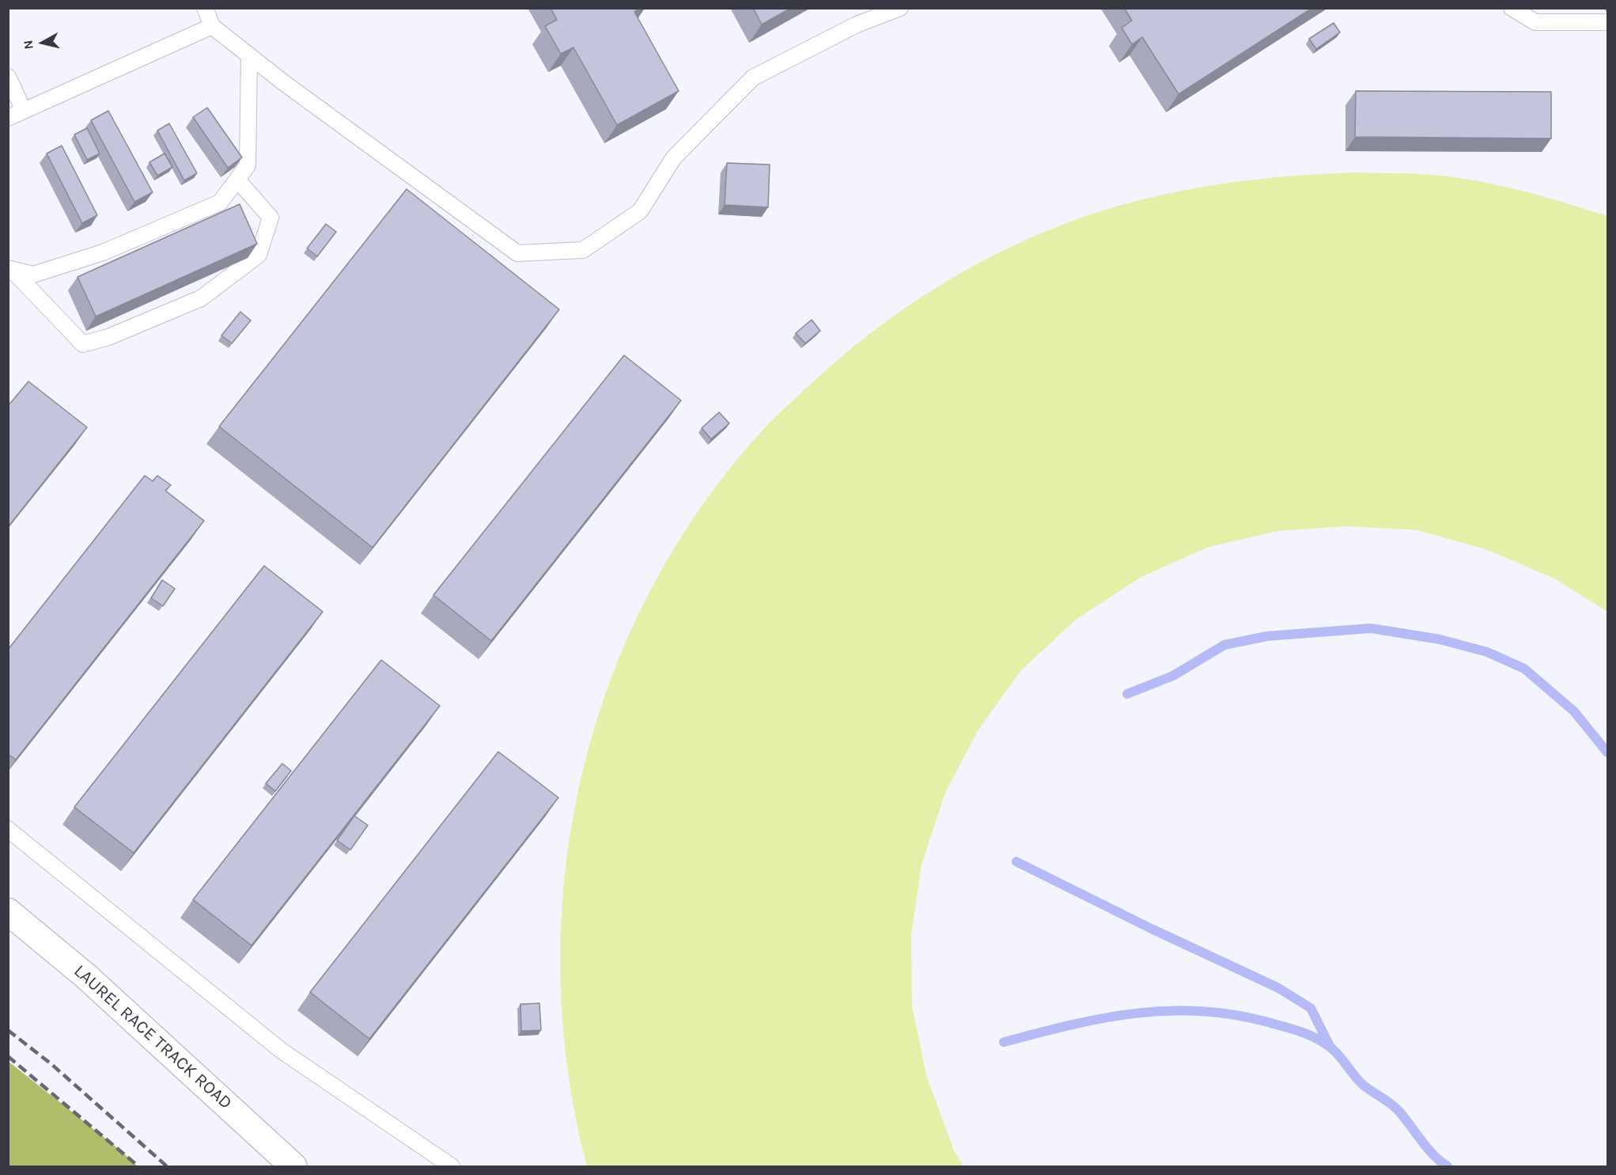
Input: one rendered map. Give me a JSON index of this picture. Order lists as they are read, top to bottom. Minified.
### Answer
{"streets":{"street":["LAUREL RACE TRACK ROAD"]},"north":"left"}
